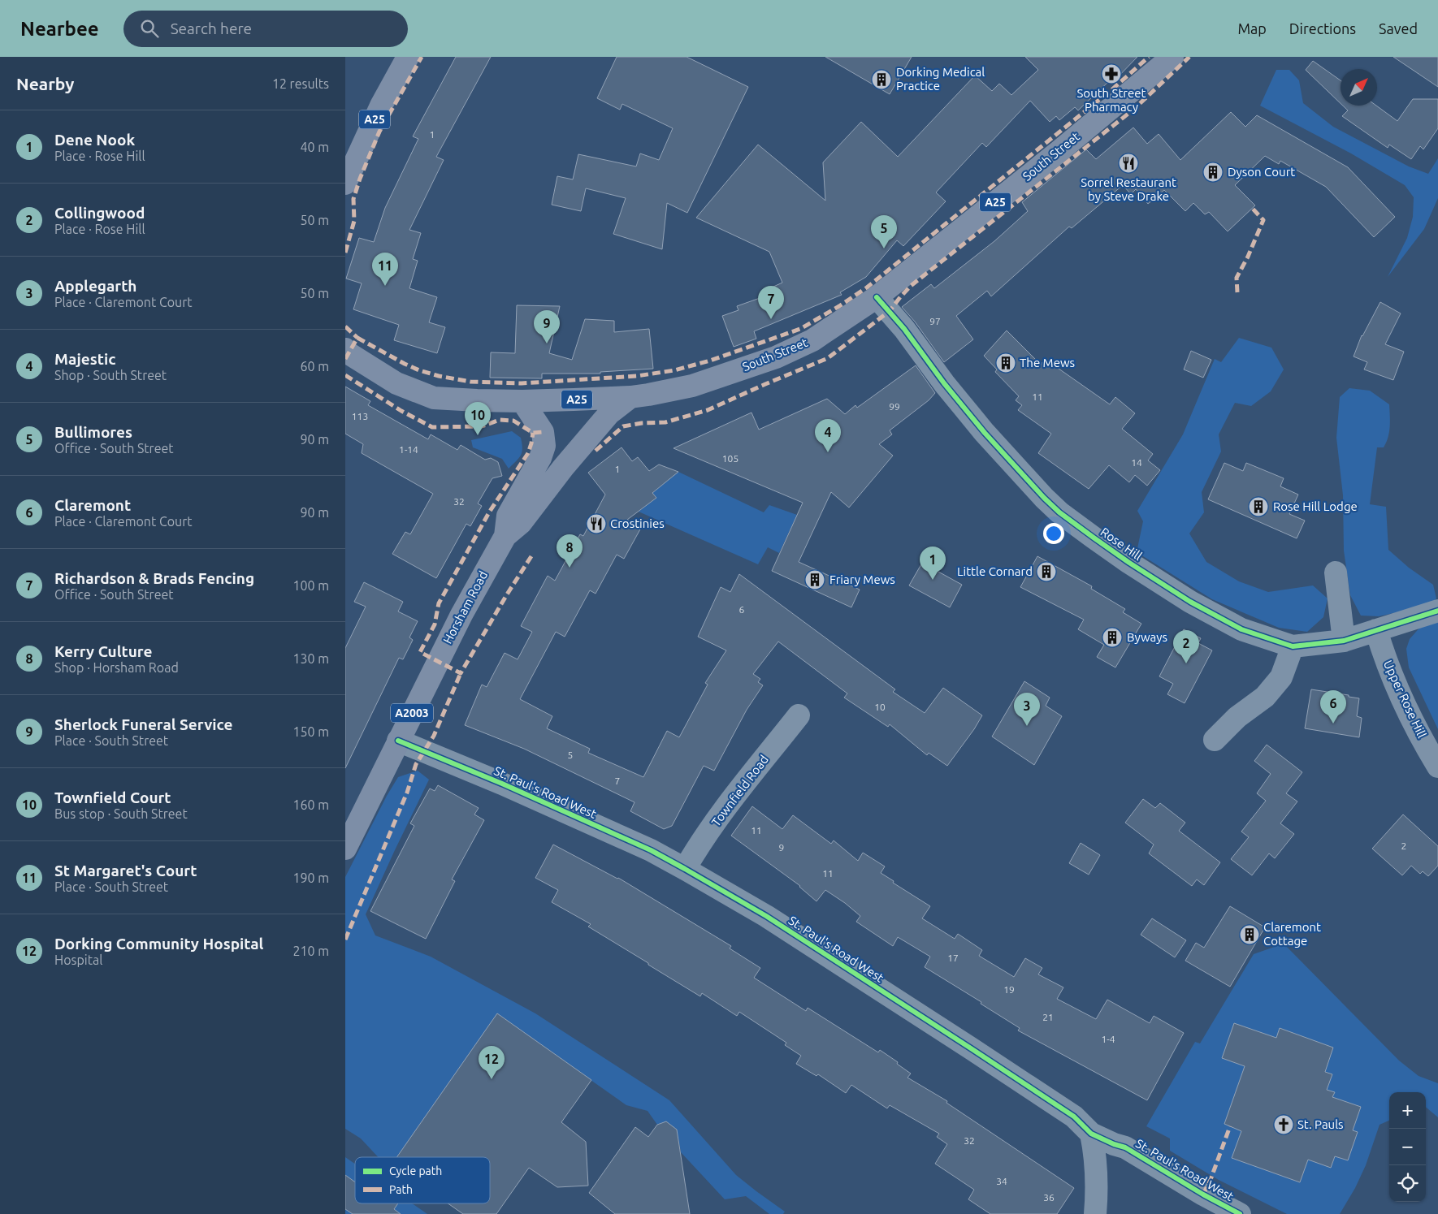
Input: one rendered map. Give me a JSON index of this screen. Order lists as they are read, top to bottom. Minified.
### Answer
{"streets":{"main road":["A25","South Street","Horsham Road","A2003"],"street":["Rose Hill","Upper Rose Hill","Townfield Road","St. Paul's Road West"]},"crossings":[["South Street","Rose Hill"],["South Street","Horsham Road"],["South Street","A2003"],["Rose Hill","Upper Rose Hill"],["Horsham Road","A2003"],["Horsham Road","St. Paul's Road West"],["Townfield Road","St. Paul's Road West"]],"places":{"pharmacy":["South Street Pharmacy"],"building":["Dorking Medical Practice","Dyson Court","The Mews","Rose Hill Lodge","Little Cornard","Friary Mews","Byways","Claremont Cottage"],"restaurant":["Sorrel Restaurant by Steve Drake","Crostinies"],"church":["St. Pauls"]},"house_numbers":["1","97","11","99","113","1-14","105","14","1","32","6","10","5","7","11","2","9","11","17","19","21","1-4","32","34","36"],"legend":["Cycle path","Path"],"north":"top right","page":{"header":"Nearbee","search":"Search here","nav":["Map","Directions","Saved"],"heading":["Nearby","12 results"],"list":[{"mark":"1","name":"Dene Nook","note":"Place · Rose Hill","value":"40 m"},{"mark":"2","name":"Collingwood","note":"Place · Rose Hill","value":"50 m"},{"mark":"3","name":"Applegarth","note":"Place · Claremont Court","value":"50 m"},{"mark":"4","name":"Majestic","note":"Shop · South Street","value":"60 m"},{"mark":"5","name":"Bullimores","note":"Office · South Street","value":"90 m"},{"mark":"6","name":"Claremont","note":"Place · Claremont Court","value":"90 m"},{"mark":"7","name":"Richardson & Brads Fencing","note":"Office · South Street","value":"100 m"},{"mark":"8","name":"Kerry Culture","note":"Shop · Horsham Road","value":"130 m"},{"mark":"9","name":"Sherlock Funeral Service","note":"Place · South Street","value":"150 m"},{"mark":"10","name":"Townfield Court","note":"Bus stop · South Street","value":"160 m"},{"mark":"11","name":"St Margaret's Court","note":"Place · South Street","value":"190 m"},{"mark":"12","name":"Dorking Community Hospital","note":"Hospital","value":"210 m"}],"pins":["5","11","7","9","10","4","8","1","2","6","3","12"],"map_buttons":["+","−"]}}
